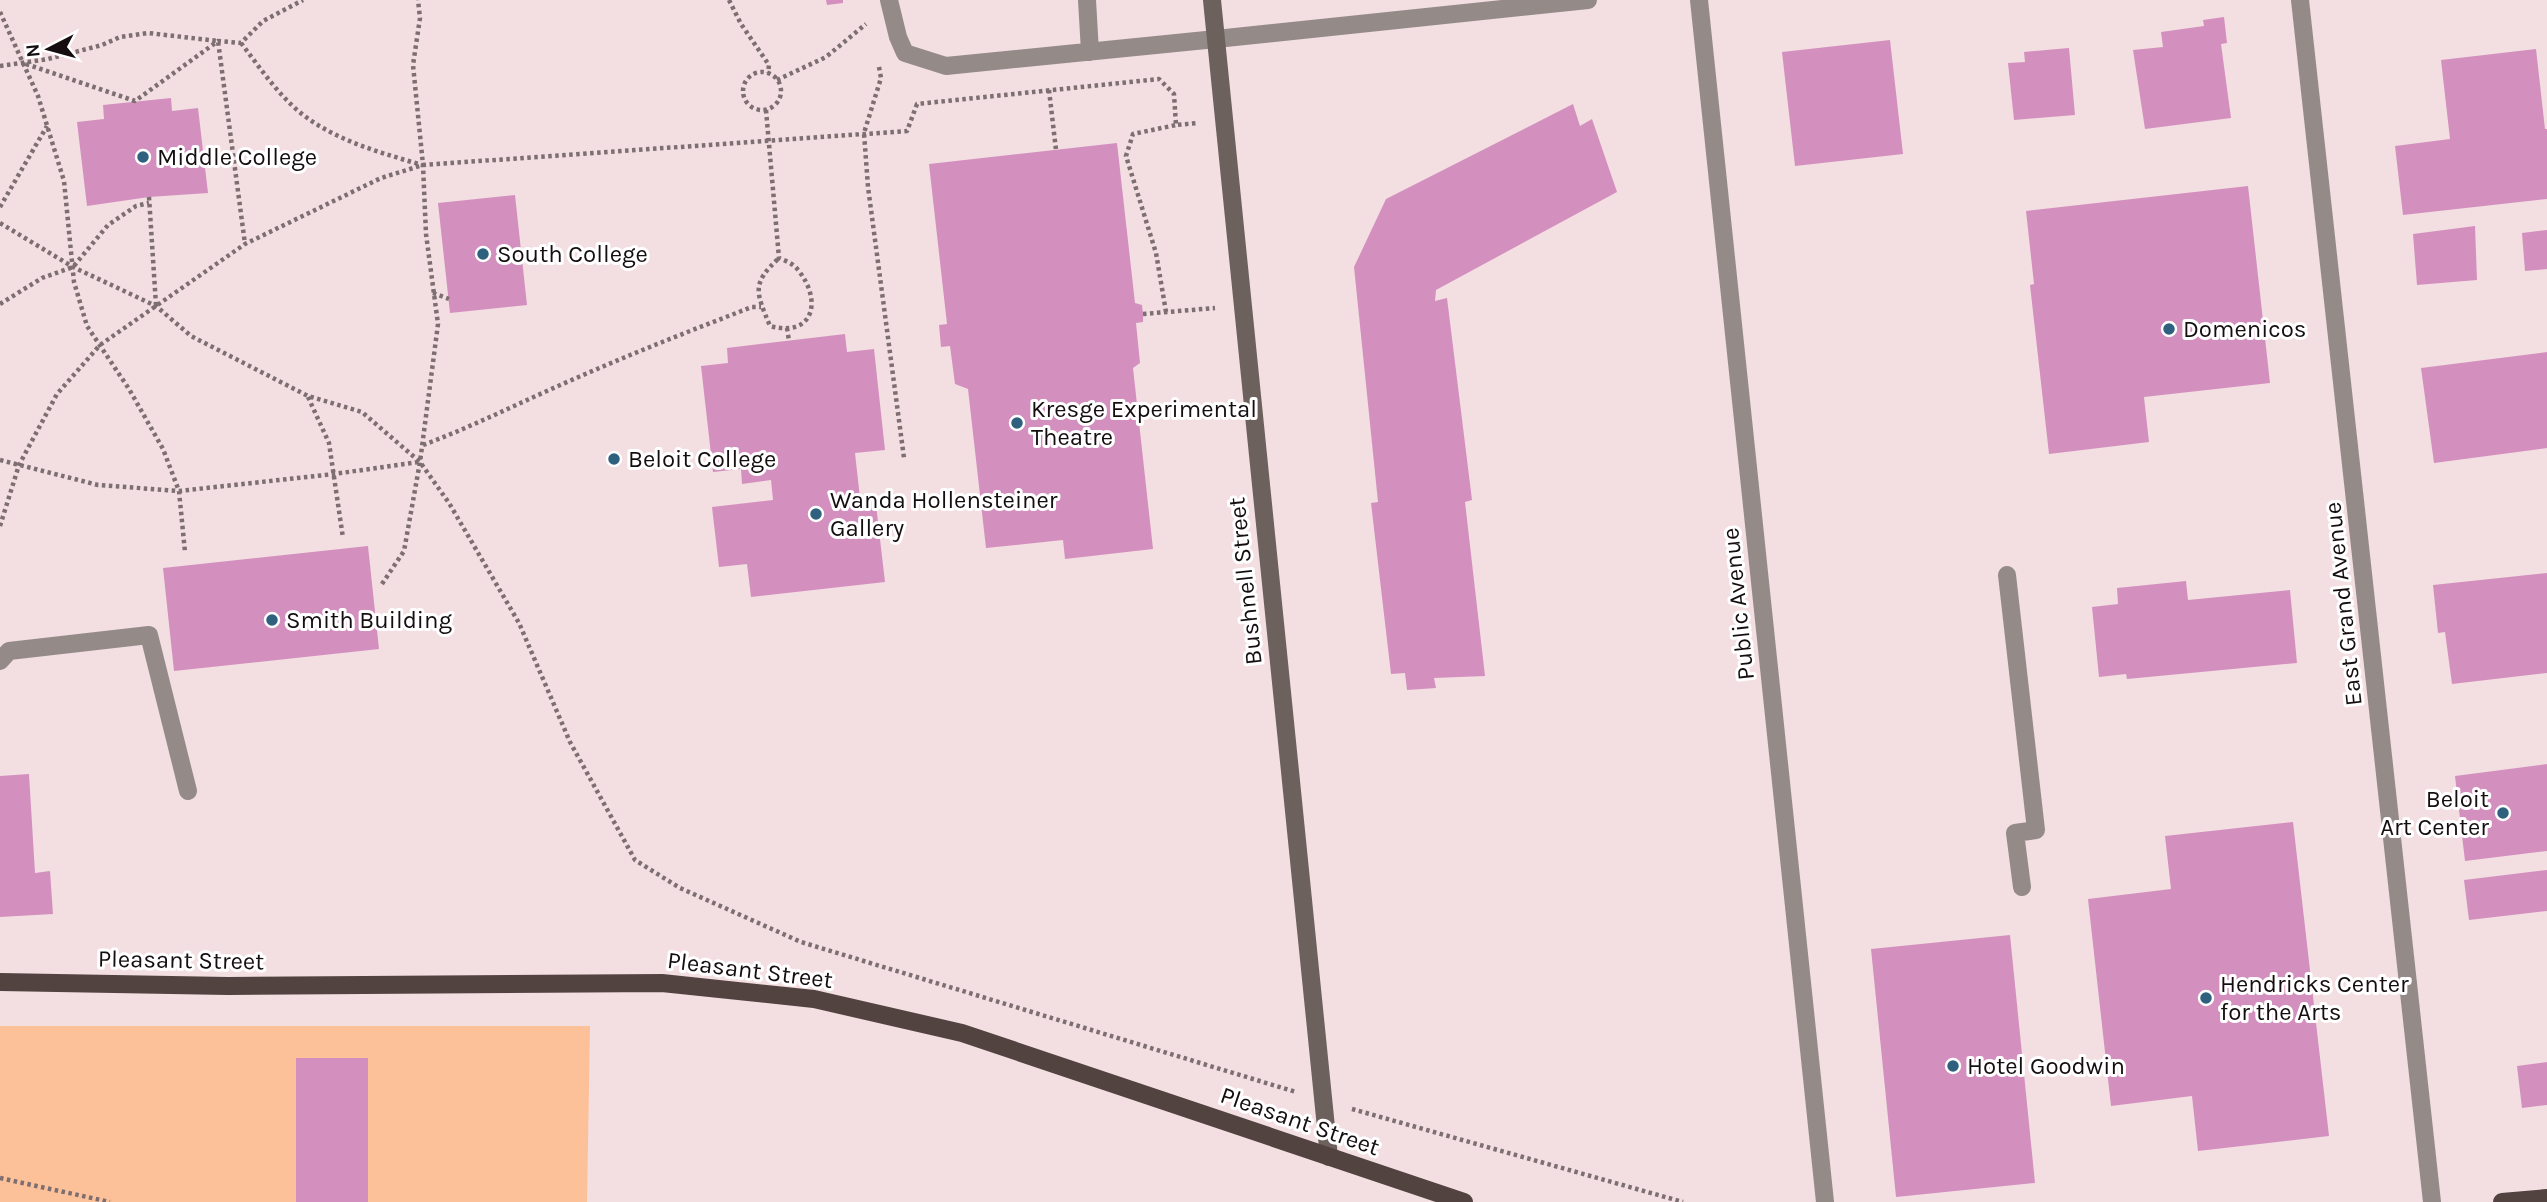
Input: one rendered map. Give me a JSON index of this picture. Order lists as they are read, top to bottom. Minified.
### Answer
{"streets":{"main road":["Pleasant Street"],"street":["Bushnell Street","Public Avenue","East Grand Avenue"]},"crossings":[["Bushnell Street","Pleasant Street"]],"places":["Middle College","South College","Domenicos","Kresge Experimental Theatre","Beloit College","Wanda Hollensteiner Gallery","Smith Building","Beloit Art Center","Hendricks Center for the Arts","Hotel Goodwin"],"north":"left"}
